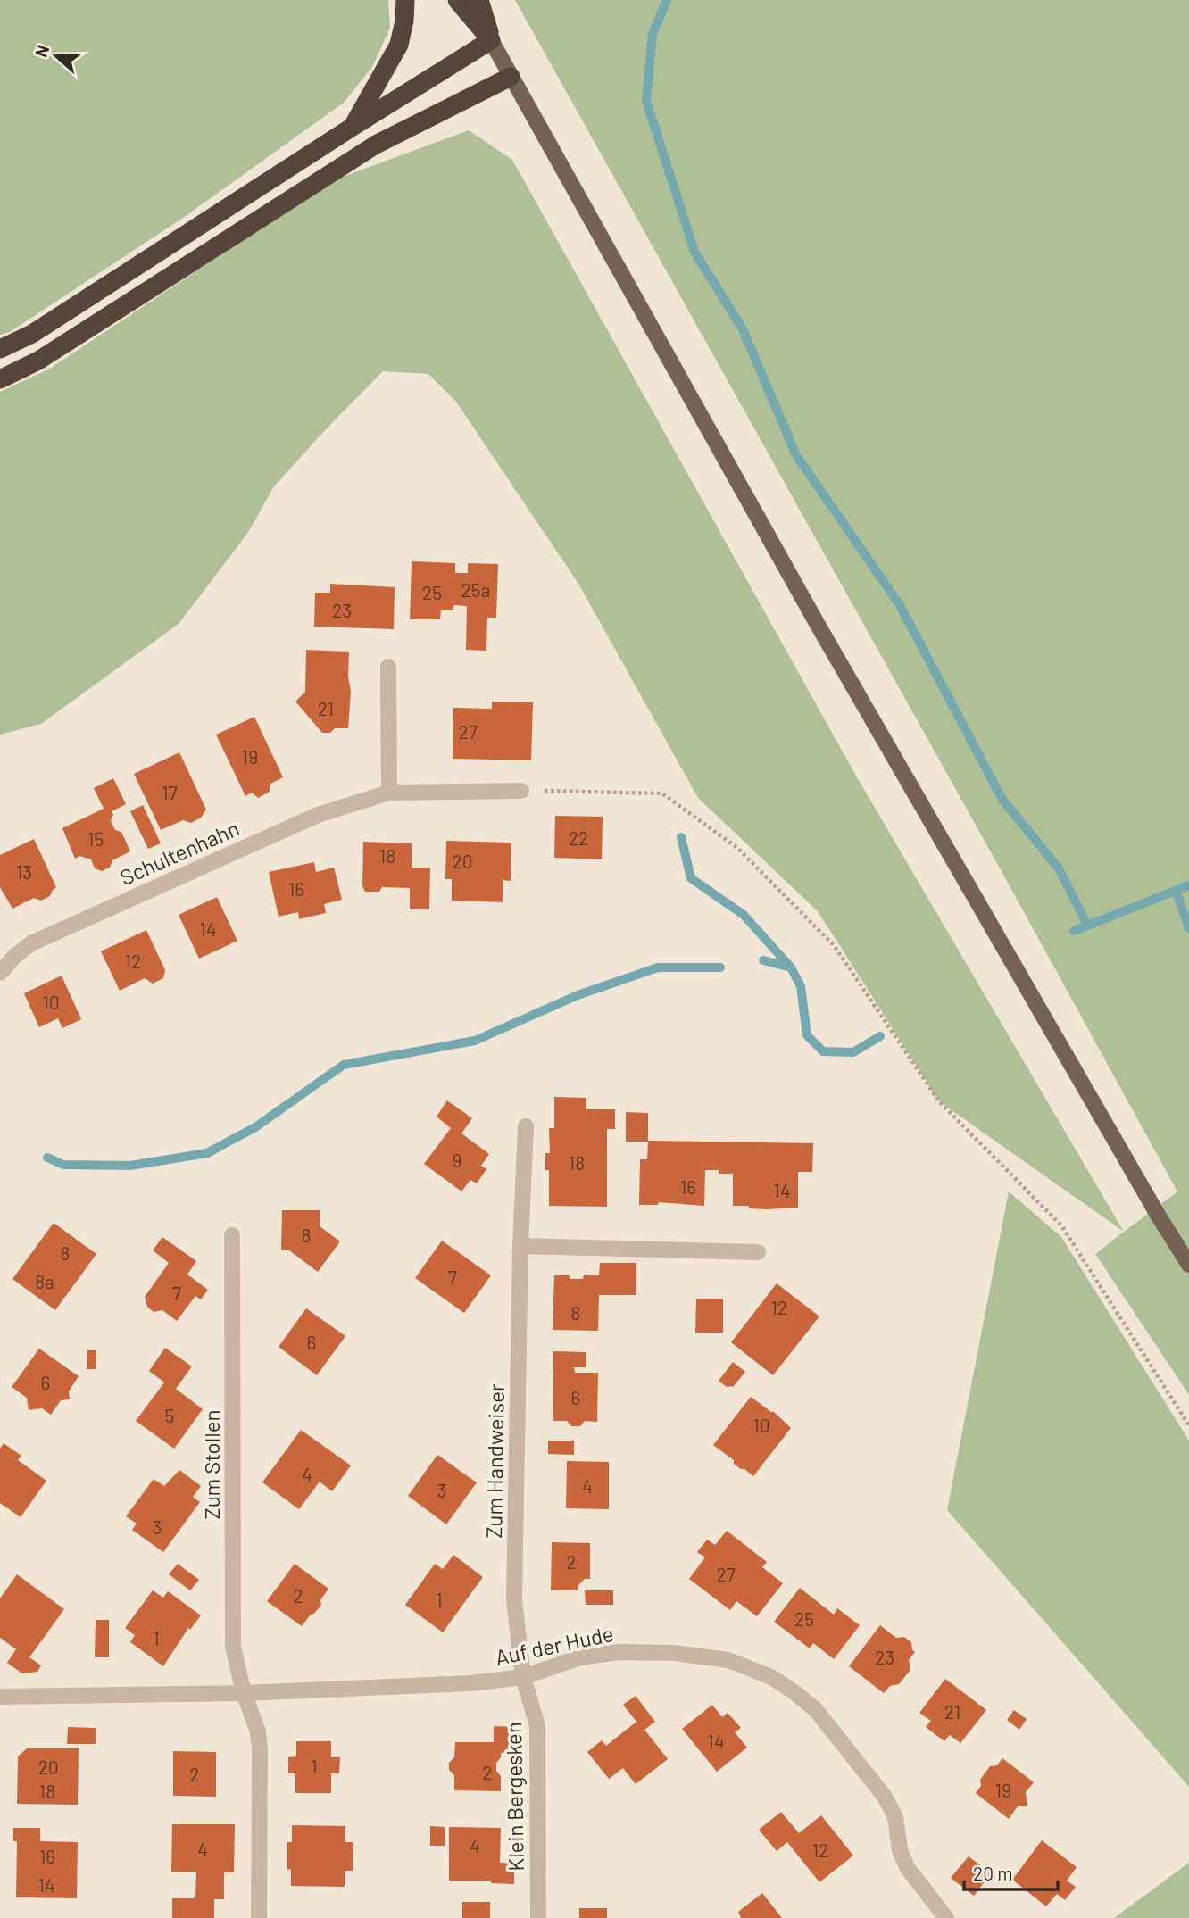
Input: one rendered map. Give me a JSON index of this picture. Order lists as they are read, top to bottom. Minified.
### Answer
{"streets":{"street":["Schultenhahn","Zum Handweiser","Zum Stollen","Auf der Hude","Klein Bergesken"]},"crossings":[["Zum Handweiser","Auf der Hude"],["Zum Handweiser","Klein Bergesken"],["Zum Stollen","Auf der Hude"],["Auf der Hude","Klein Bergesken"]],"house_numbers":["25a","25","23","21","27","19","17","22","15","18","20","13","16","14","12","10","9","18","16","14","8","8","7","8a","7","12","8","6","6","6","5","10","4","4","3","3","2","27","2","1","25","1","23","21","14","1","20","2","2","19","18","4","4","12","16","14"],"scale_bar":"20 m","north":"left"}
